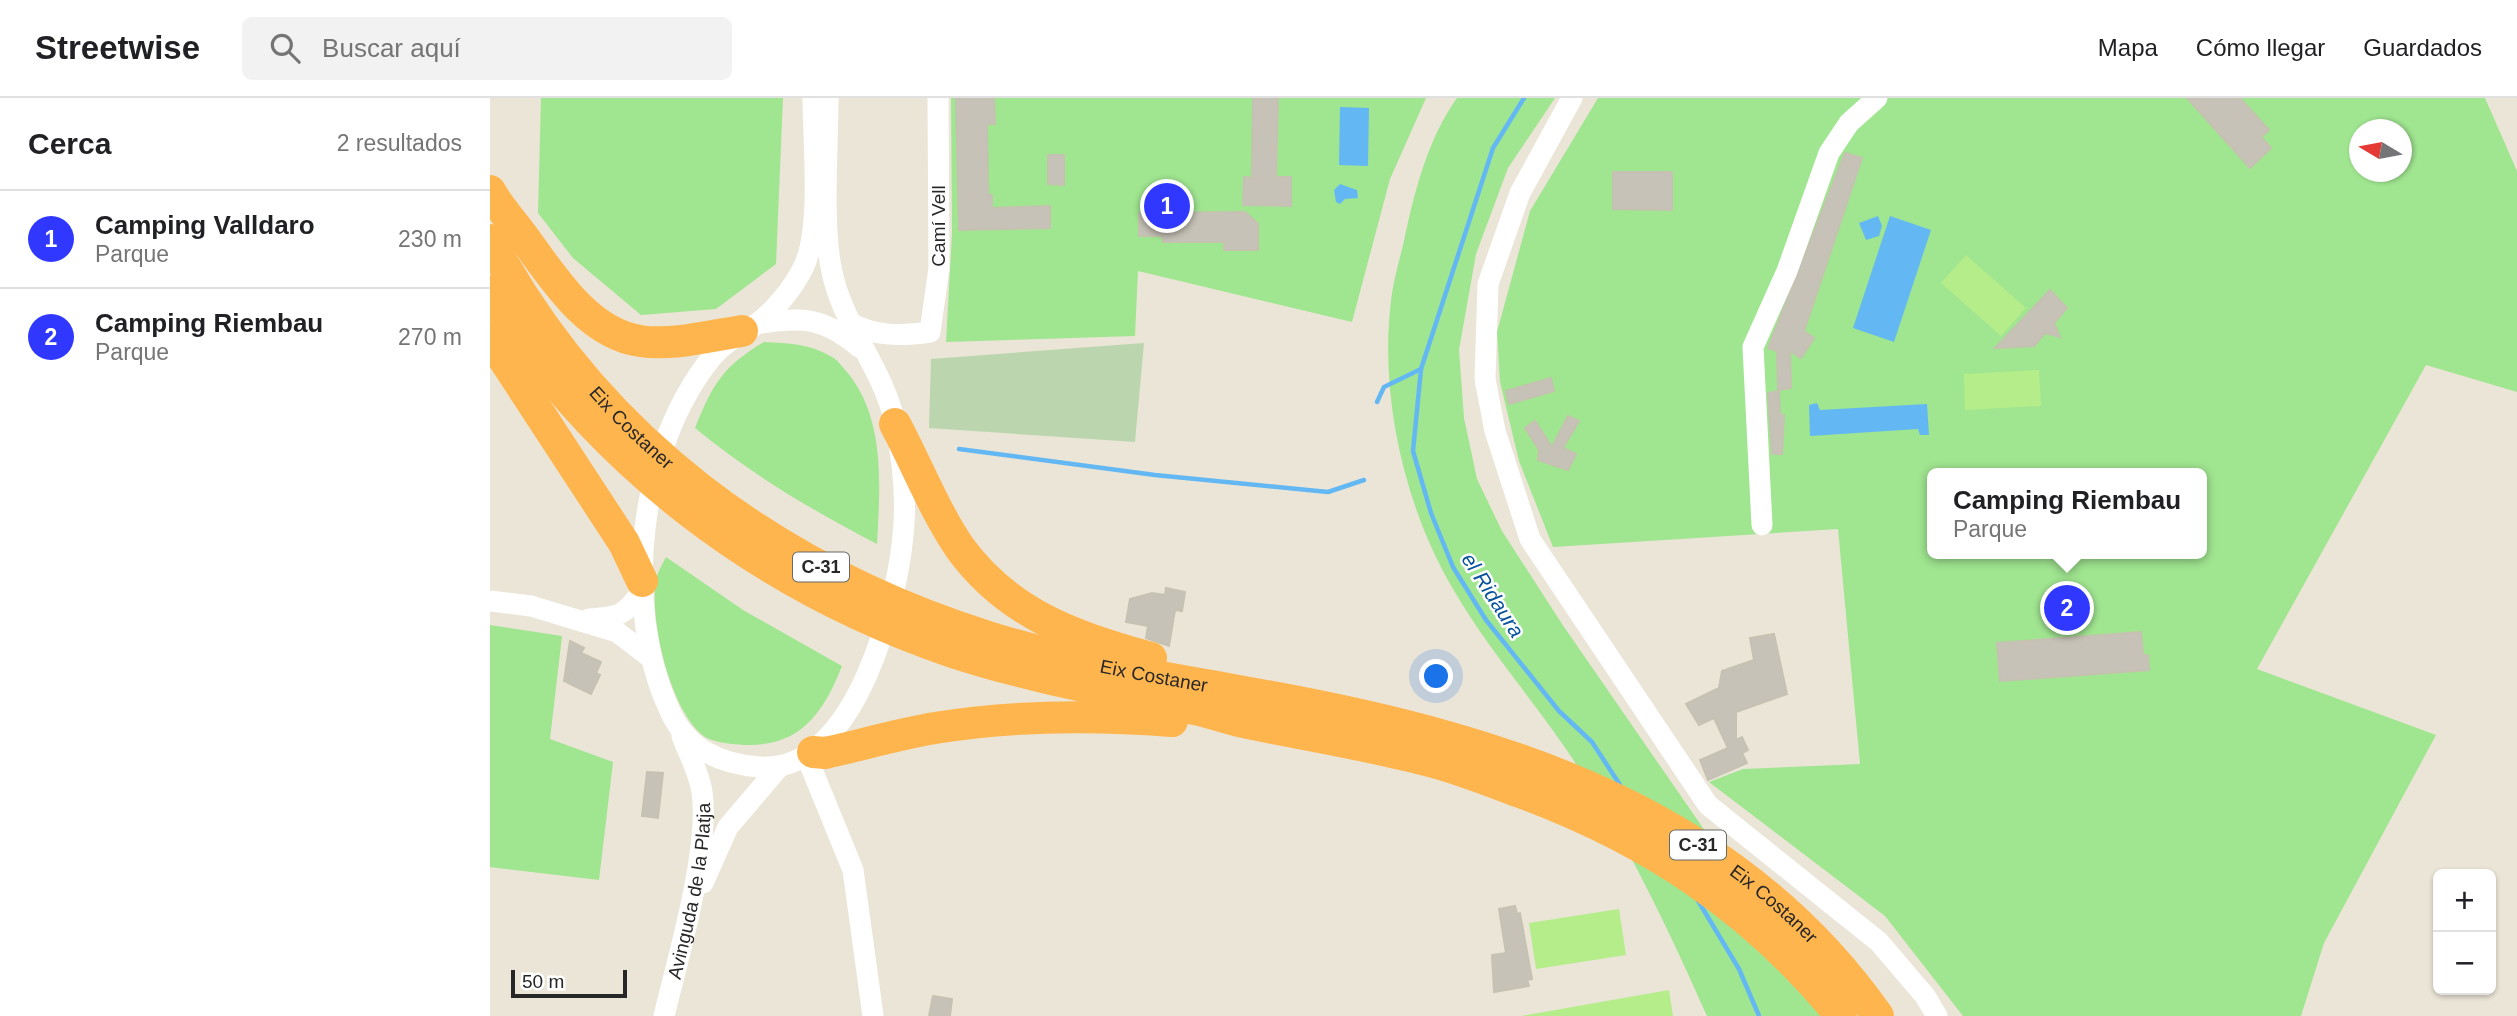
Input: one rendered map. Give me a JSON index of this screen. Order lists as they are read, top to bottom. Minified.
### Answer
{"streets":{"highway":["Eix Costaner","C-31"],"street":["Camí Vell","Avinguda de la Platja"]},"crossings":[["Eix Costaner","Avinguda de la Platja"]],"water":["el Ridaura"],"scale_bar":"50 m","north":"left","page":{"header":"Streetwise","search":"Buscar aquí","nav":["Mapa","Cómo llegar","Guardados"],"heading":["Cerca","2 resultados"],"pins":["1","2"],"list":[{"mark":"1","name":"Camping Valldaro","note":"Parque","value":"230 m"},{"mark":"2","name":"Camping Riembau","note":"Parque","value":"270 m"}],"popup":["Camping Riembau","Parque"],"map_buttons":["+","−"],"scale":"50 m"}}
